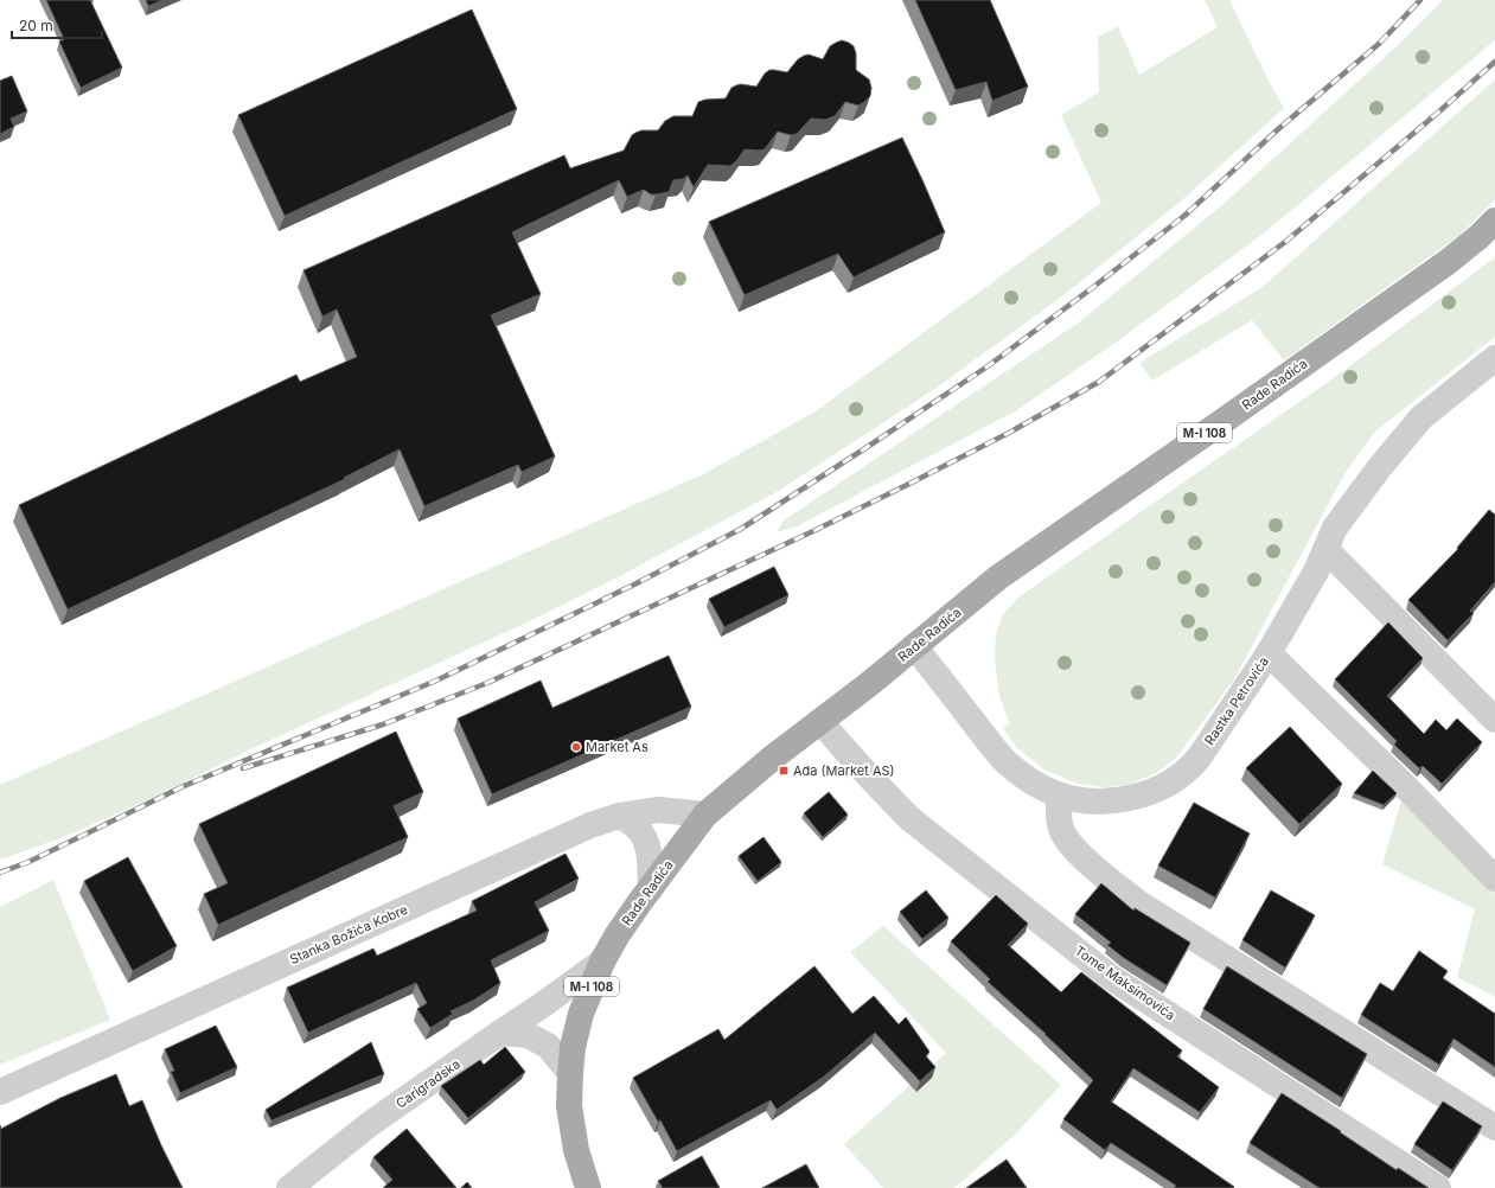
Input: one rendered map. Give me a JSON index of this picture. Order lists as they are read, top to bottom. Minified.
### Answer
{"streets":{"main road":["Rade Radića","M-I 108"],"street":["Rastka Petrovića","Stanka Božića Kobre","Tome Maksimovića","Carigradska"]},"crossings":[["Rade Radića","Rastka Petrovića"],["Rade Radića","Stanka Božića Kobre"],["Rade Radića","Tome Maksimovića"],["Rade Radića","Carigradska"]],"places":{"other":["Market As"],"transit":["Ada (Market AS)"]},"scale_bar":"20 m"}
